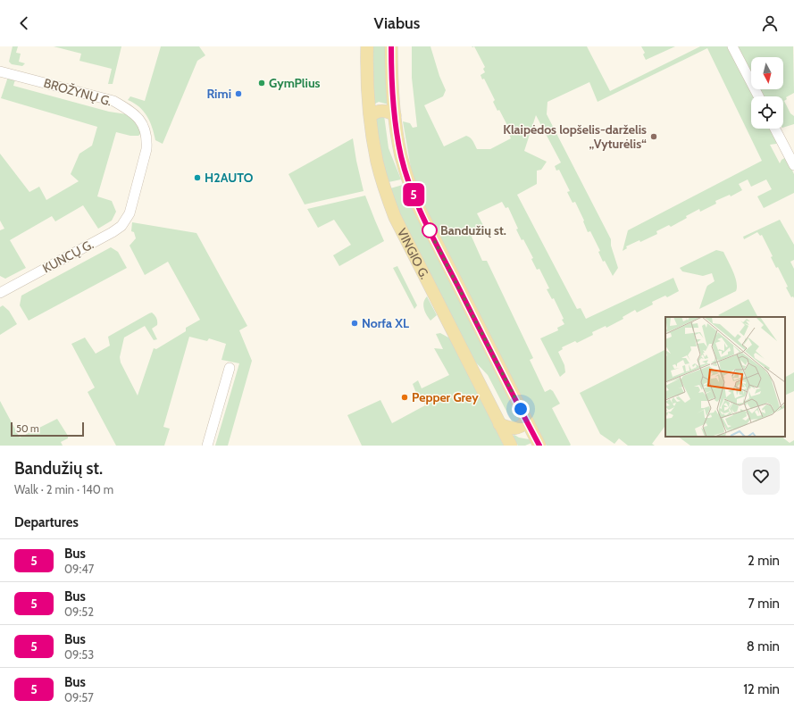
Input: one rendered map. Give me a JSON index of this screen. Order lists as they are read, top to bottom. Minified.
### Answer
{"streets":{"main road":["VINGIO G."],"street":["BROŽYNŲ G.","KUNCŲ G."]},"crossings":[["BROŽYNŲ G.","KUNCŲ G."]],"places":["GymPlius","Rimi","Klaipėdos lopšelis-darželis „Vyturėlis“","H2AUTO","Bandužių st.","Norfa XL","Pepper Grey"],"lines":["bus line 5"],"scale_bar":"50 m","north":"bottom","page":{"header":"Viabus","on_map":"5","scale":"50 m","heading":[["Bandužių st.","Walk · 2 min · 140 m"],"Departures"],"list":[{"mark":"5","name":"Bus","note":"09:47","value":"2 min"},{"mark":"5","name":"Bus","note":"09:52","value":"7 min"},{"mark":"5","name":"Bus","note":"09:53","value":"8 min"},{"mark":"5","name":"Bus","note":"09:57","value":"12 min"}]}}
